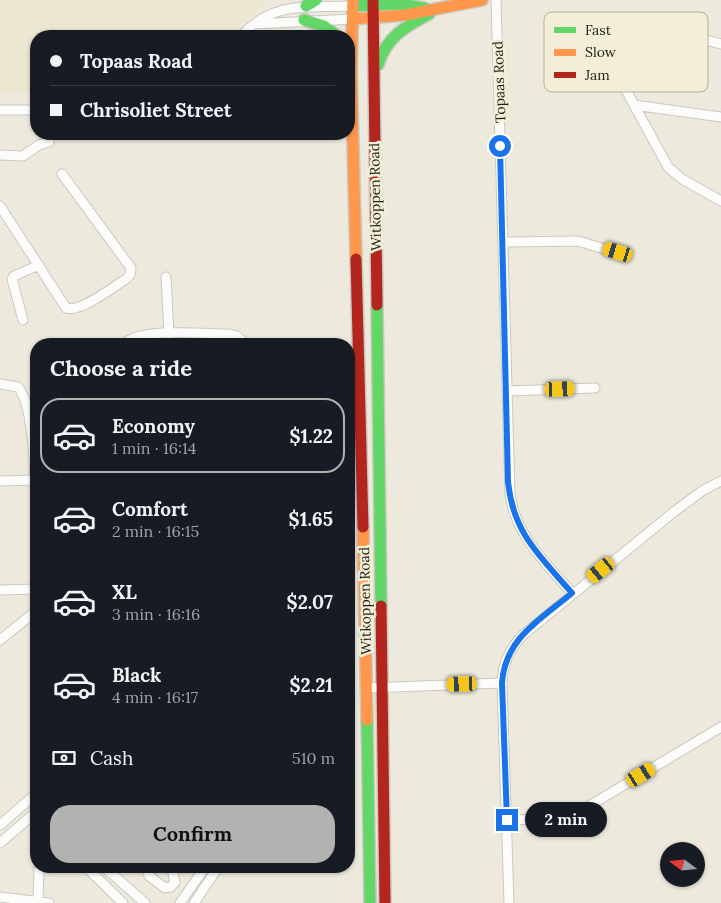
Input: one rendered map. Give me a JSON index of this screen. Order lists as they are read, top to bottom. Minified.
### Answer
{"streets":{"main road":["Witkoppen Road"],"street":["Topaas Road"]},"legend":["Fast","Slow","Jam"],"north":"left","page":{"banner":["Topaas Road","Chrisoliet Street"],"heading":"Choose a ride","list":[{"name":"Economy","note":"1 min · 16:14","value":"$1.22"},{"name":"Comfort","note":"2 min · 16:15","value":"$1.65"},{"name":"XL","note":"3 min · 16:16","value":"$2.07"},{"name":"Black","note":"4 min · 16:17","value":"$2.21"}],"pay":["Cash","510 m"],"buttons":"Confirm","bubble":"2 min"}}
